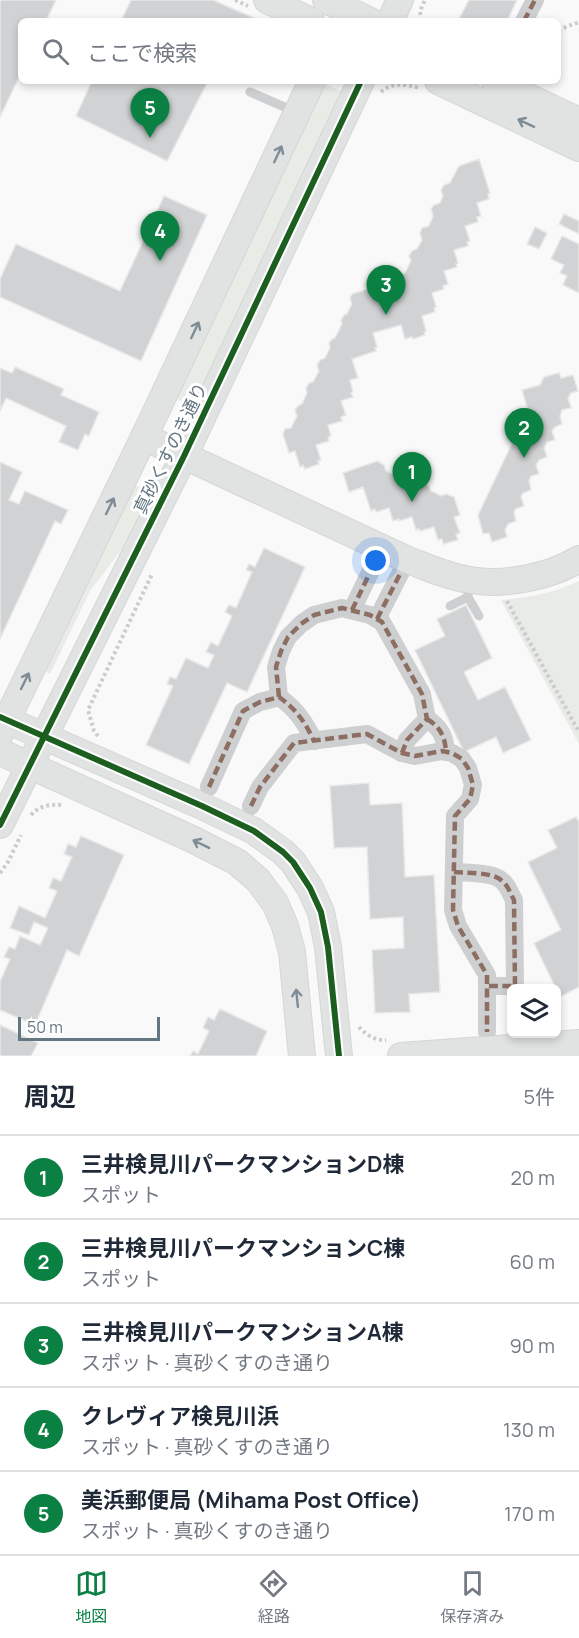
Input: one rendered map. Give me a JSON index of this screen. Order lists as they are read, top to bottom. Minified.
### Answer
{"streets":{"street":["真砂くすのき通り"]},"scale_bar":"50 m","page":{"search":"ここで検索","pins":["5","4","3","2","1"],"scale":"50 m","heading":["周辺","5件"],"list":[{"mark":"1","name":"三井検見川パークマンションD棟","note":"スポット","value":"20 m"},{"mark":"2","name":"三井検見川パークマンションC棟","note":"スポット","value":"60 m"},{"mark":"3","name":"三井検見川パークマンションA棟","note":"スポット · 真砂くすのき通り","value":"90 m"},{"mark":"4","name":"クレヴィア検見川浜","note":"スポット · 真砂くすのき通り","value":"130 m"},{"mark":"5","name":"美浜郵便局 (Mihama Post Office)","note":"スポット · 真砂くすのき通り","value":"170 m"}],"nav":["地図","経路","保存済み"]}}
